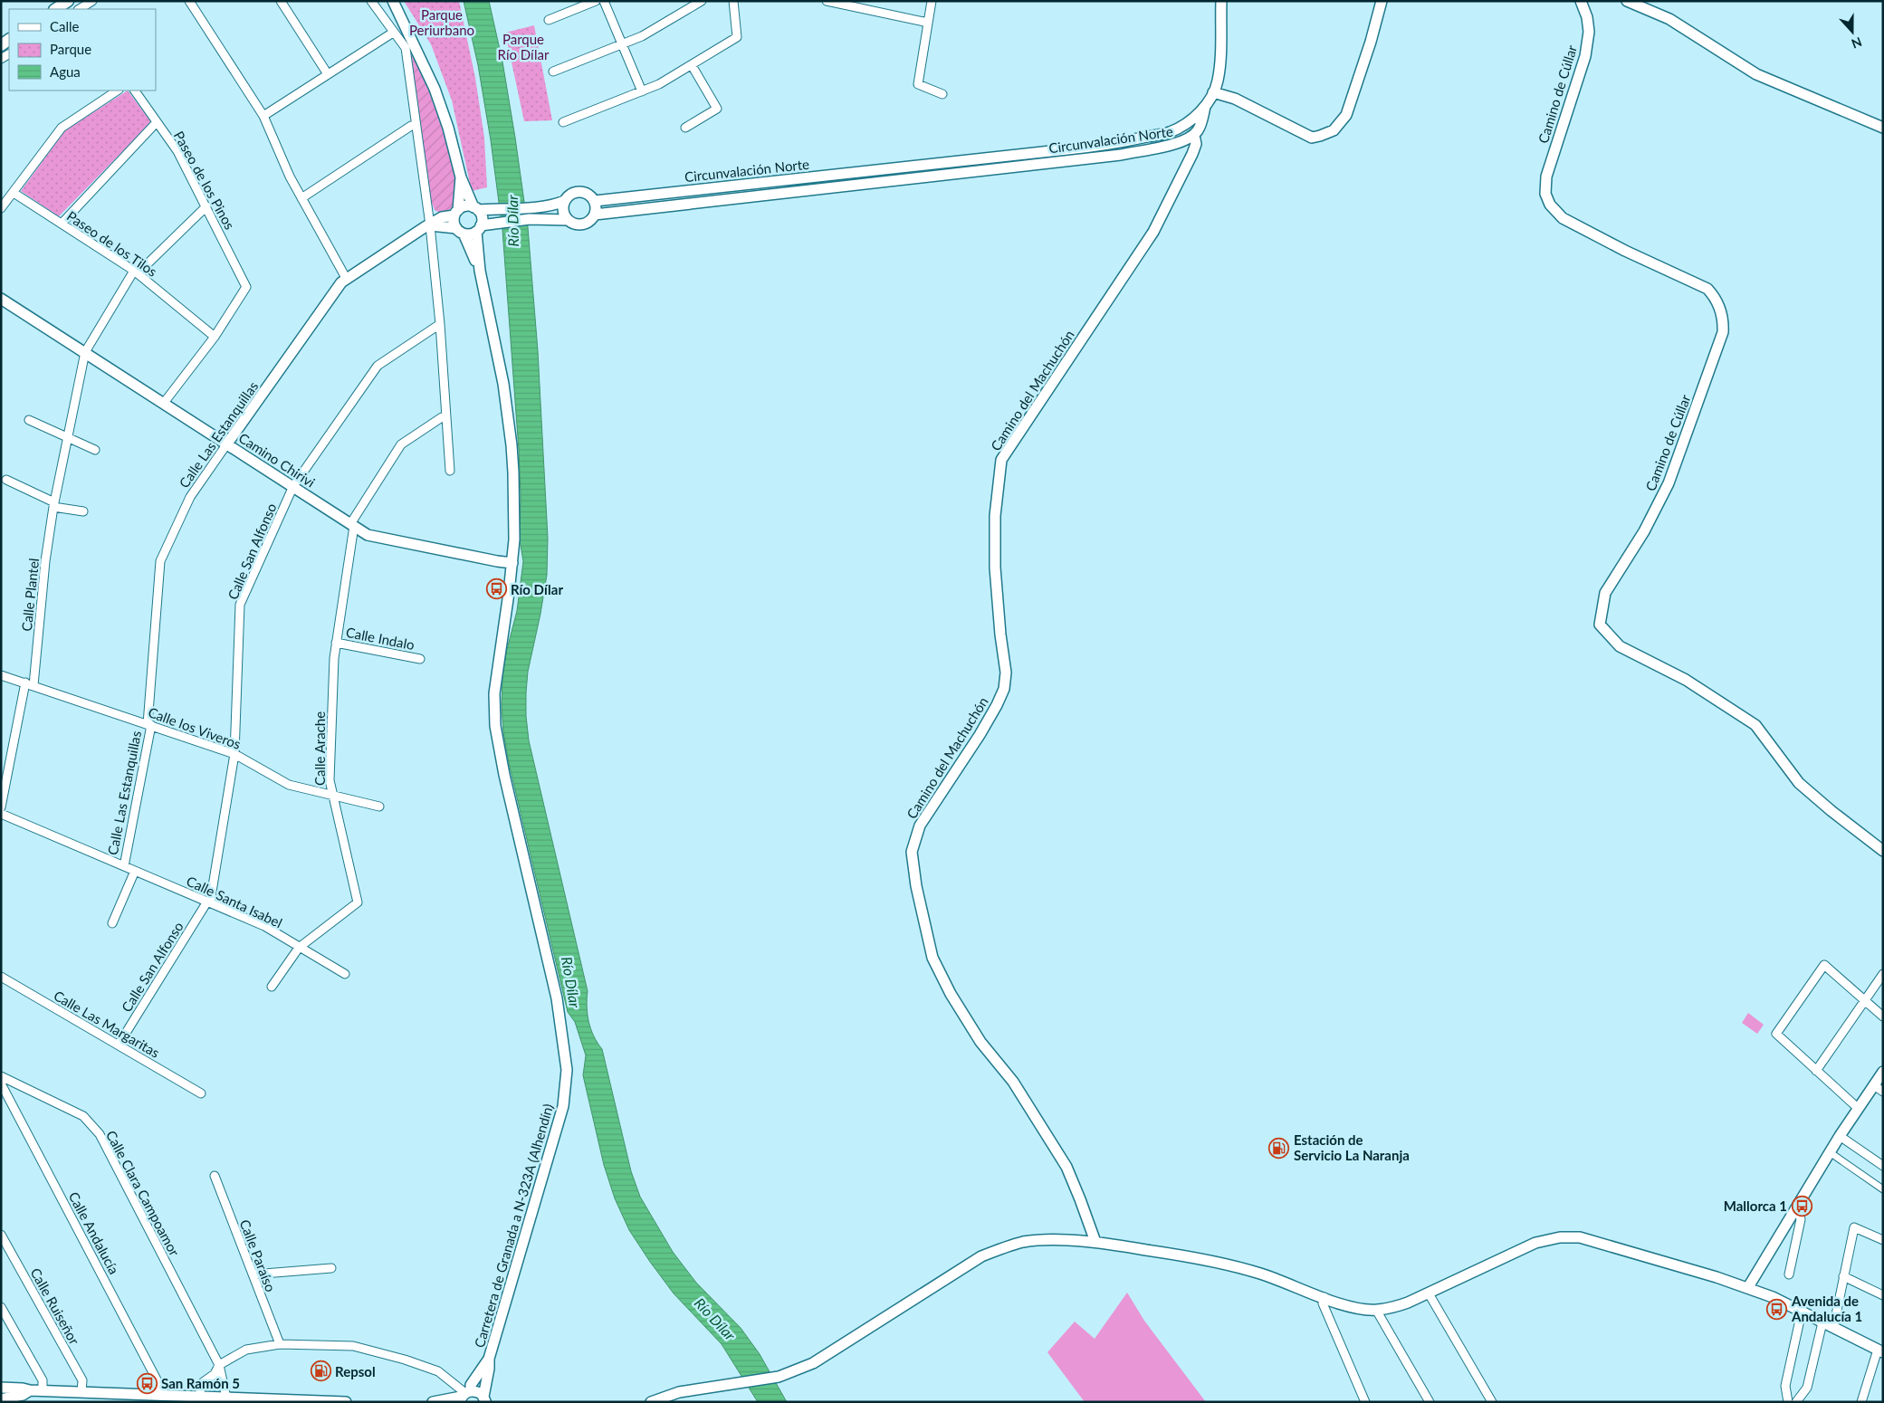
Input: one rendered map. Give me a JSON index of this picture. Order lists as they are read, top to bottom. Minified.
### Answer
{"streets":{"street":["Camino de Cúllar","Circunvalación Norte","Paseo de los Pinos","Paseo de los Tilos","Camino del Machuchón","Calle Las Estanquillas","Camino Chirivi","Calle San Alfonso","Calle Plantel","Calle Indalo","Calle los Viveros","Calle Arache","Calle Santa Isabel","Calle Las Margaritas","Calle Clara Campoamor","Carretera de Granada a N-323A (Alhendín)","Calle Andalucía","Calle Paraíso","Calle Ruiseñor"]},"crossings":[["Circunvalación Norte","Camino del Machuchón"],["Paseo de los Pinos","Paseo de los Tilos"],["Paseo de los Pinos","Calle Plantel"],["Paseo de los Tilos","Calle Plantel"],["Calle Las Estanquillas","Camino Chirivi"],["Calle Las Estanquillas","Calle los Viveros"],["Calle Las Estanquillas","Calle Santa Isabel"],["Calle Las Estanquillas","Carretera de Granada a N-323A (Alhendín)"],["Camino Chirivi","Calle San Alfonso"],["Camino Chirivi","Calle Plantel"],["Camino Chirivi","Calle Arache"],["Camino Chirivi","Carretera de Granada a N-323A (Alhendín)"],["Calle San Alfonso","Calle los Viveros"],["Calle San Alfonso","Calle Santa Isabel"],["Calle San Alfonso","Calle Las Margaritas"],["Calle Plantel","Calle los Viveros"],["Calle Indalo","Calle Arache"],["Calle los Viveros","Calle Arache"],["Calle Arache","Calle Santa Isabel"],["Calle Clara Campoamor","Calle Andalucía"]],"water":["Río Dílar"],"parks":["Parque Periurbano","Parque Río Dílar"],"places":{"bus stop":["Río Dílar","Mallorca 1","Avenida de Andalucía 1","San Ramón 5"],"fuel station":["Estación de Servicio La Naranja","Repsol"]},"legend":["Calle","Parque","Agua"],"north":"bottom"}
